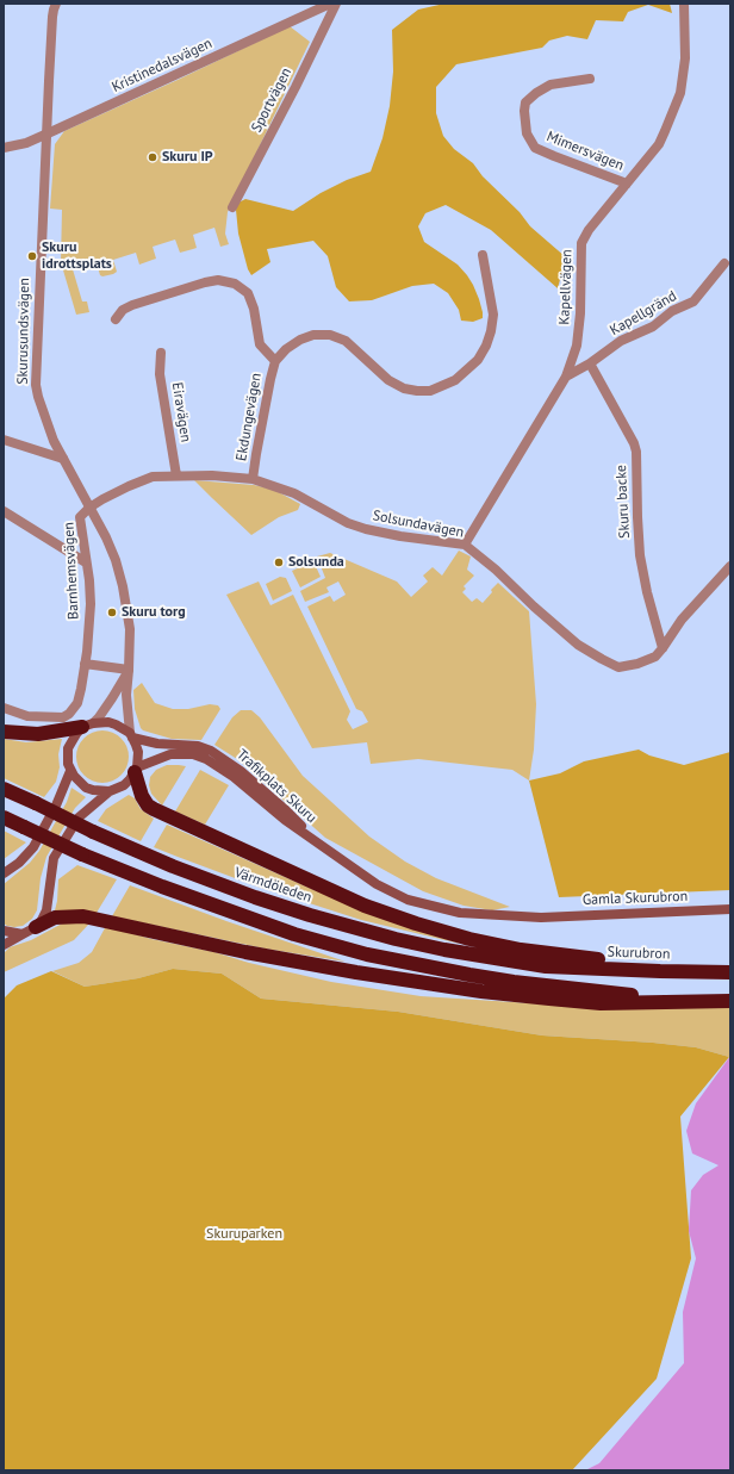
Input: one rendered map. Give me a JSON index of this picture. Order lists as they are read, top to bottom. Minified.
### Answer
{"streets":{"highway":["Värmdöleden","Skurubron"],"main road":["Trafikplats Skuru","Gamla Skurubron"],"street":["Kristinedalsvägen","Sportvägen","Mimersvägen","Kapellvägen","Kapellgränd","Skurusundsvägen","Eiravägen","Ekdungevägen","Skuru backe","Solsundavägen","Barnhemsvägen"]},"crossings":[["Kristinedalsvägen","Skurusundsvägen"],["Mimersvägen","Kapellvägen"],["Kapellvägen","Kapellgränd"],["Kapellvägen","Solsundavägen"],["Kapellgränd","Skuru backe"],["Skurusundsvägen","Solsundavägen"],["Skurusundsvägen","Barnhemsvägen"],["Skurusundsvägen","Trafikplats Skuru"],["Eiravägen","Solsundavägen"],["Ekdungevägen","Solsundavägen"],["Skuru backe","Solsundavägen"],["Solsundavägen","Barnhemsvägen"],["Trafikplats Skuru","Gamla Skurubron"],["Värmdöleden","Skurubron"]],"parks":["Skuruparken"],"places":["Skuru IP","Skuru idrottsplats","Solsunda","Skuru torg"]}
